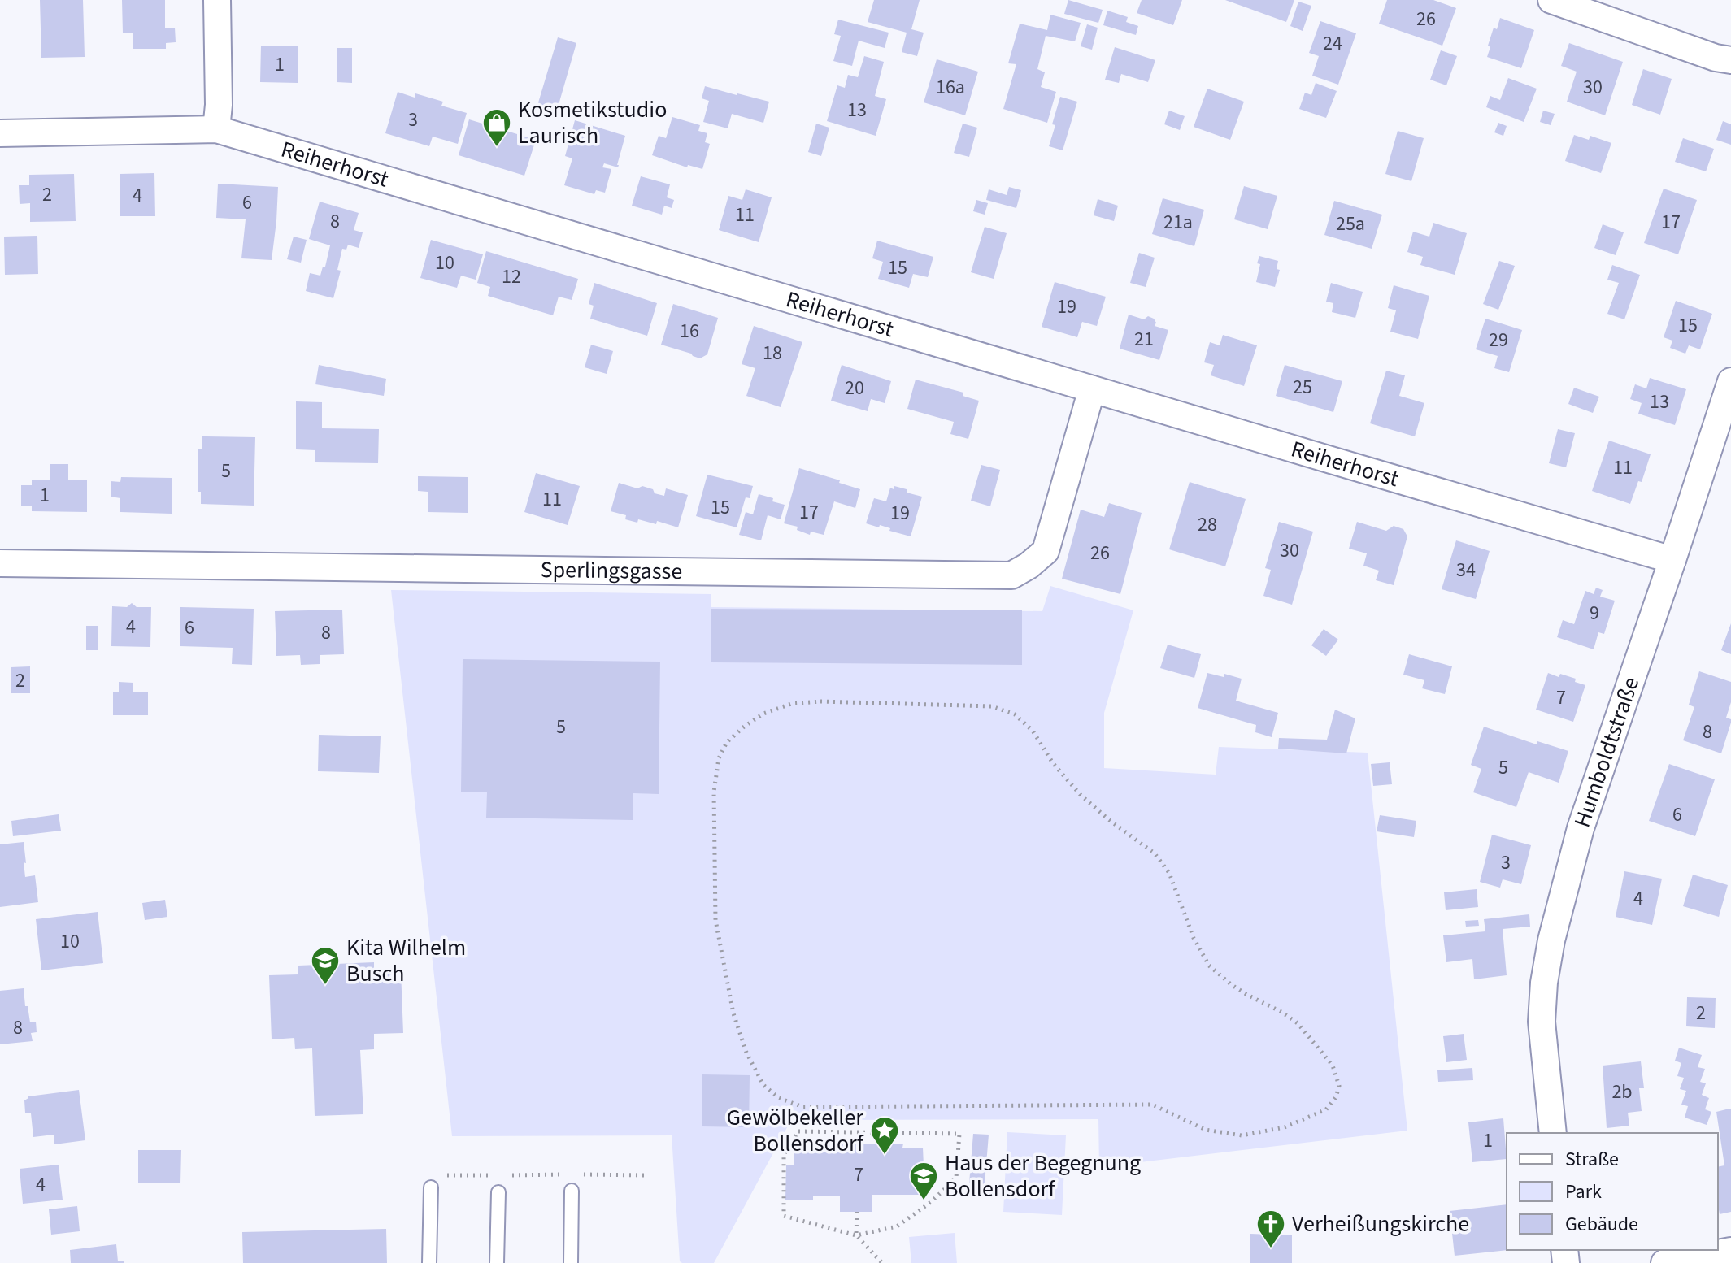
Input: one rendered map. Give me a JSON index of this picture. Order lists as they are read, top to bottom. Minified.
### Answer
{"streets":{"street":["Reiherhorst","Sperlingsgasse","Humboldtstraße"]},"crossings":[["Reiherhorst","Sperlingsgasse"],["Reiherhorst","Humboldtstraße"]],"places":{"shop":["Kosmetikstudio Laurisch"],"school or university":["Kita Wilhelm Busch","Haus der Begegnung Bollensdorf"],"place":["Gewölbekeller Bollensdorf"],"church":["Verheißungskirche"]},"house_numbers":["26","24","1","16a","30","13","3","2","4","6","11","8","21a","17","25a","10","15","12","19","15","16","21","29","18","25","20","13","11","5","1","11","15","17","19","28","30","26","34","9","4","6","8","2","7","5","8","5","6","3","4","10","2","8","2b","1","7","4"],"legend":["Straße","Park","Gebäude"]}
